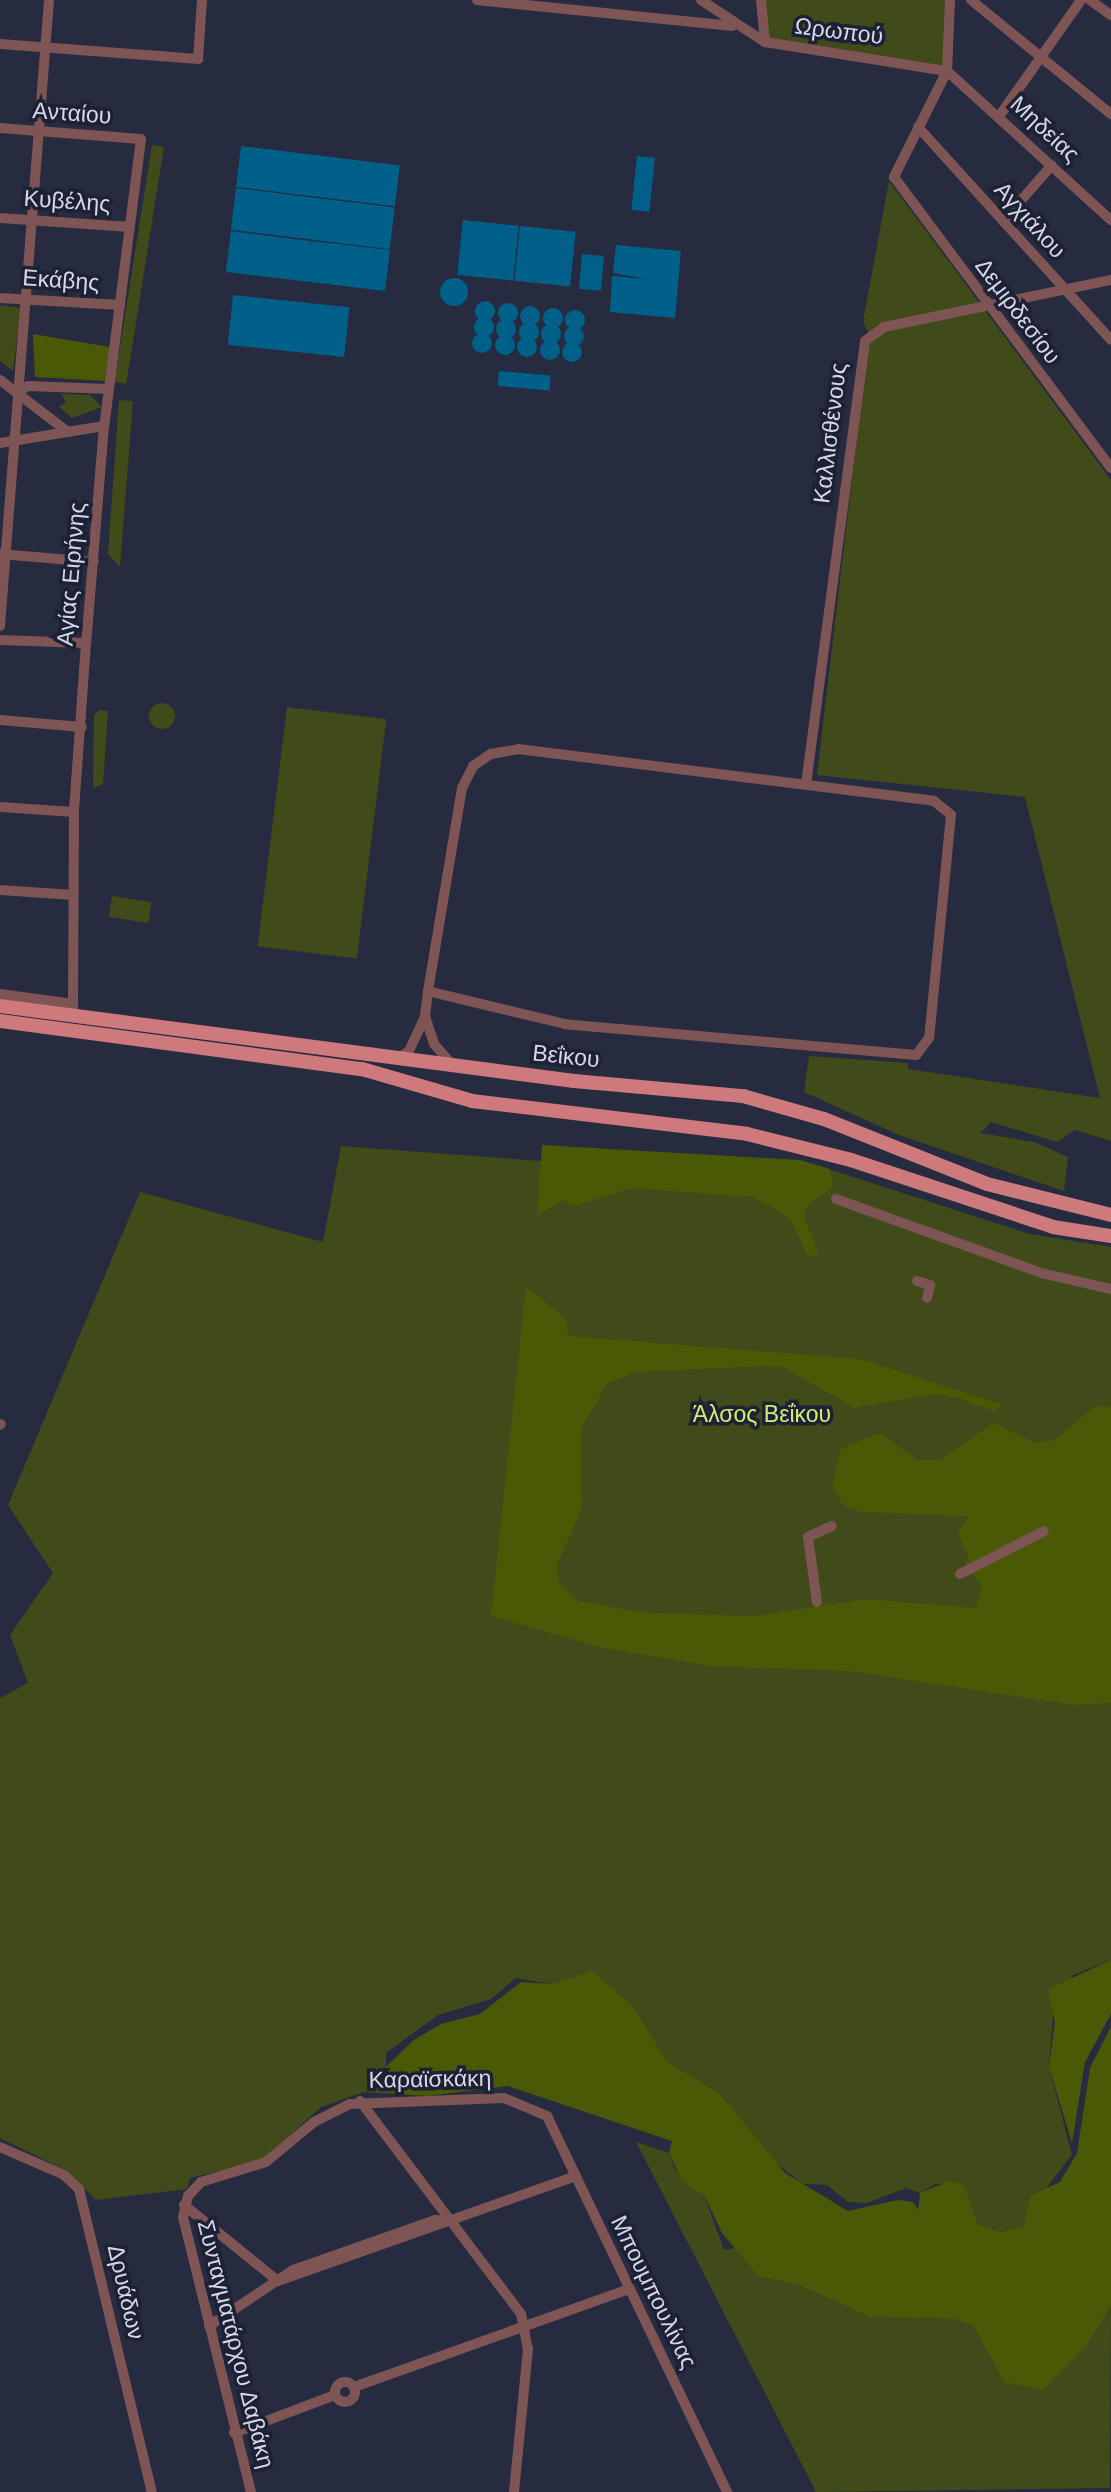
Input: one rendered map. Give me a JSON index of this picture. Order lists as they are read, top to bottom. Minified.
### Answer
{"streets":{"main road":["Βεΐκου"],"street":["Ωρωπού","Ανταίου","Μηδείας","Κυβέλης","Αγχιάλου","Εκάβης","Δεμιρδεσίου","Καλλισθένους","Αγίας Ειρήνης","Καραϊσκάκη","Δρυάδων","Μπουμπουλίνας","Συνταγματάρχου Δαβάκη"]},"crossings":[["Ωρωπού","Μηδείας"],["Ανταίου","Αγίας Ειρήνης"],["Κυβέλης","Αγίας Ειρήνης"],["Αγχιάλου","Δεμιρδεσίου"],["Αγχιάλου","Καλλισθένους"],["Εκάβης","Αγίας Ειρήνης"],["Δεμιρδεσίου","Καλλισθένους"],["Αγίας Ειρήνης","Βεΐκου"],["Καραϊσκάκη","Μπουμπουλίνας"],["Καραϊσκάκη","Συνταγματάρχου Δαβάκη"]],"parks":["Άλσος Βεΐκου"]}
